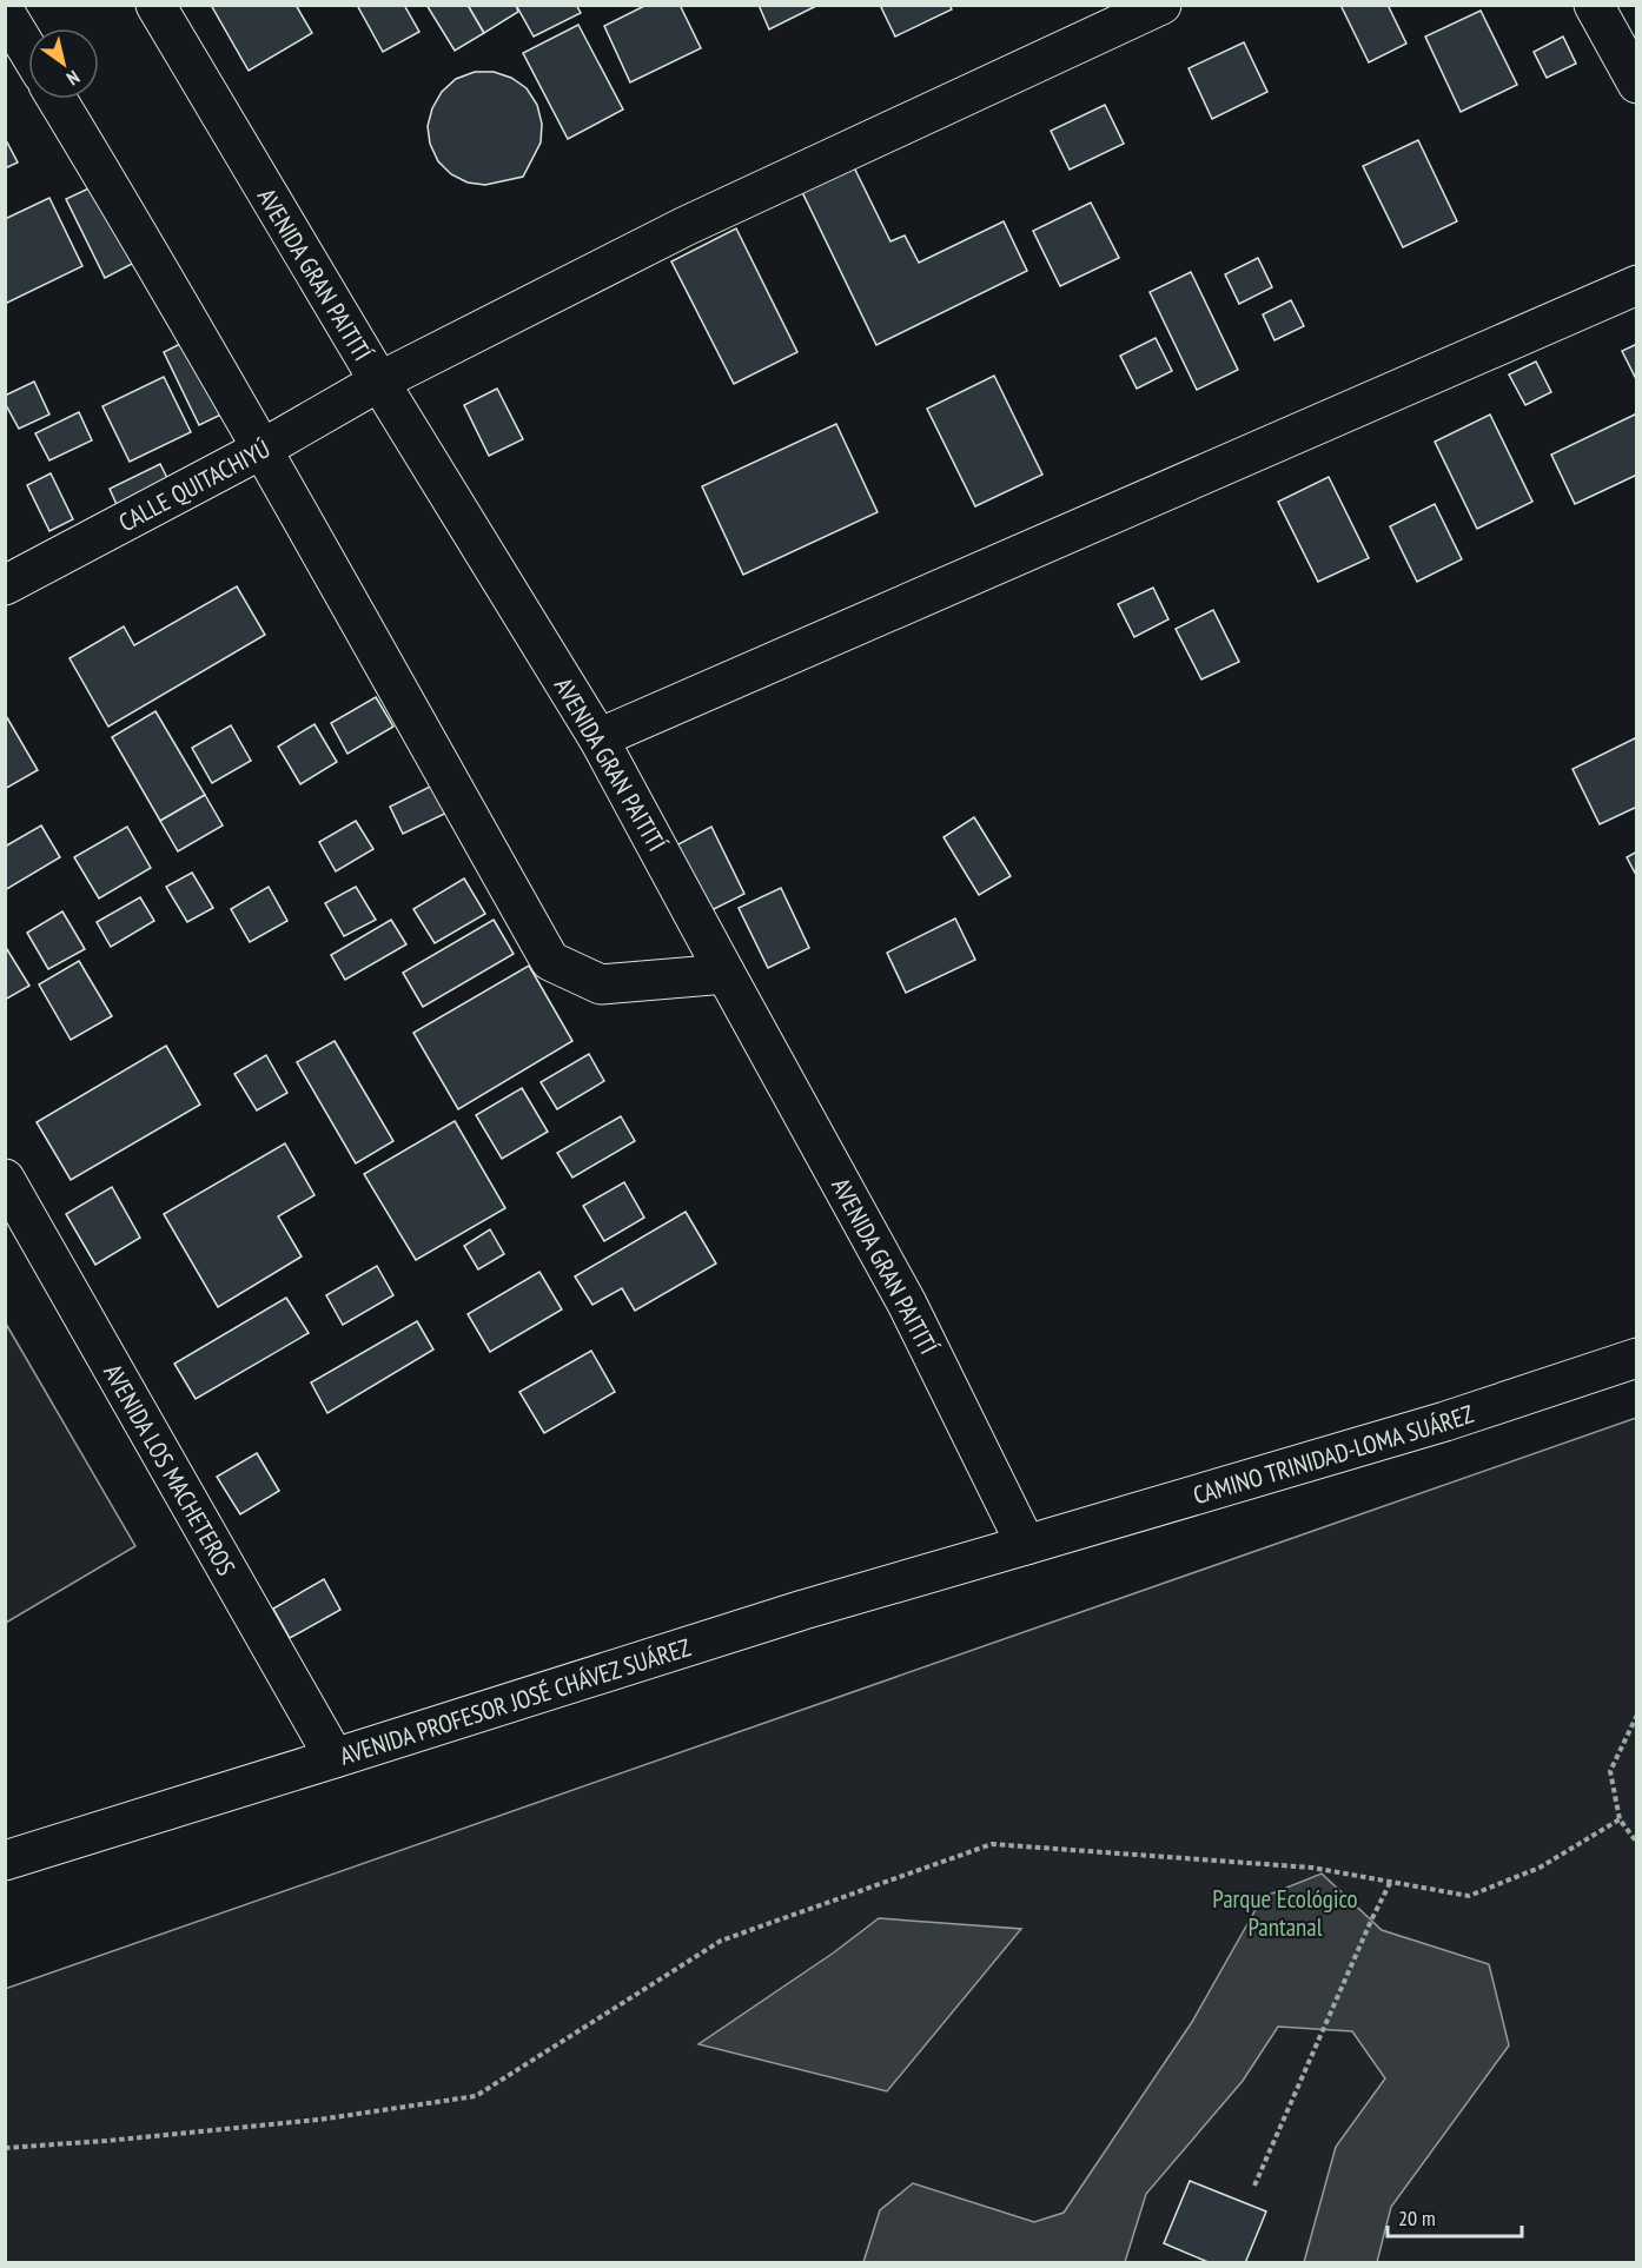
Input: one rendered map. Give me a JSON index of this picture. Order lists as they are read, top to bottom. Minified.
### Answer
{"streets":{"street":["AVENIDA GRAN PAITITÍ","CALLE QUITACHIYÚ","CAMINO TRINIDAD-LOMA SUÁREZ","AVENIDA LOS MACHETEROS","AVENIDA PROFESOR JOSÉ CHÁVEZ SUÁREZ"]},"crossings":[["AVENIDA GRAN PAITITÍ","CALLE QUITACHIYÚ"],["AVENIDA GRAN PAITITÍ","CAMINO TRINIDAD-LOMA SUÁREZ"],["AVENIDA GRAN PAITITÍ","AVENIDA PROFESOR JOSÉ CHÁVEZ SUÁREZ"],["CAMINO TRINIDAD-LOMA SUÁREZ","AVENIDA PROFESOR JOSÉ CHÁVEZ SUÁREZ"],["AVENIDA LOS MACHETEROS","AVENIDA PROFESOR JOSÉ CHÁVEZ SUÁREZ"]],"parks":["Parque Ecológico Pantanal"],"scale_bar":"20 m","north":"bottom right"}
